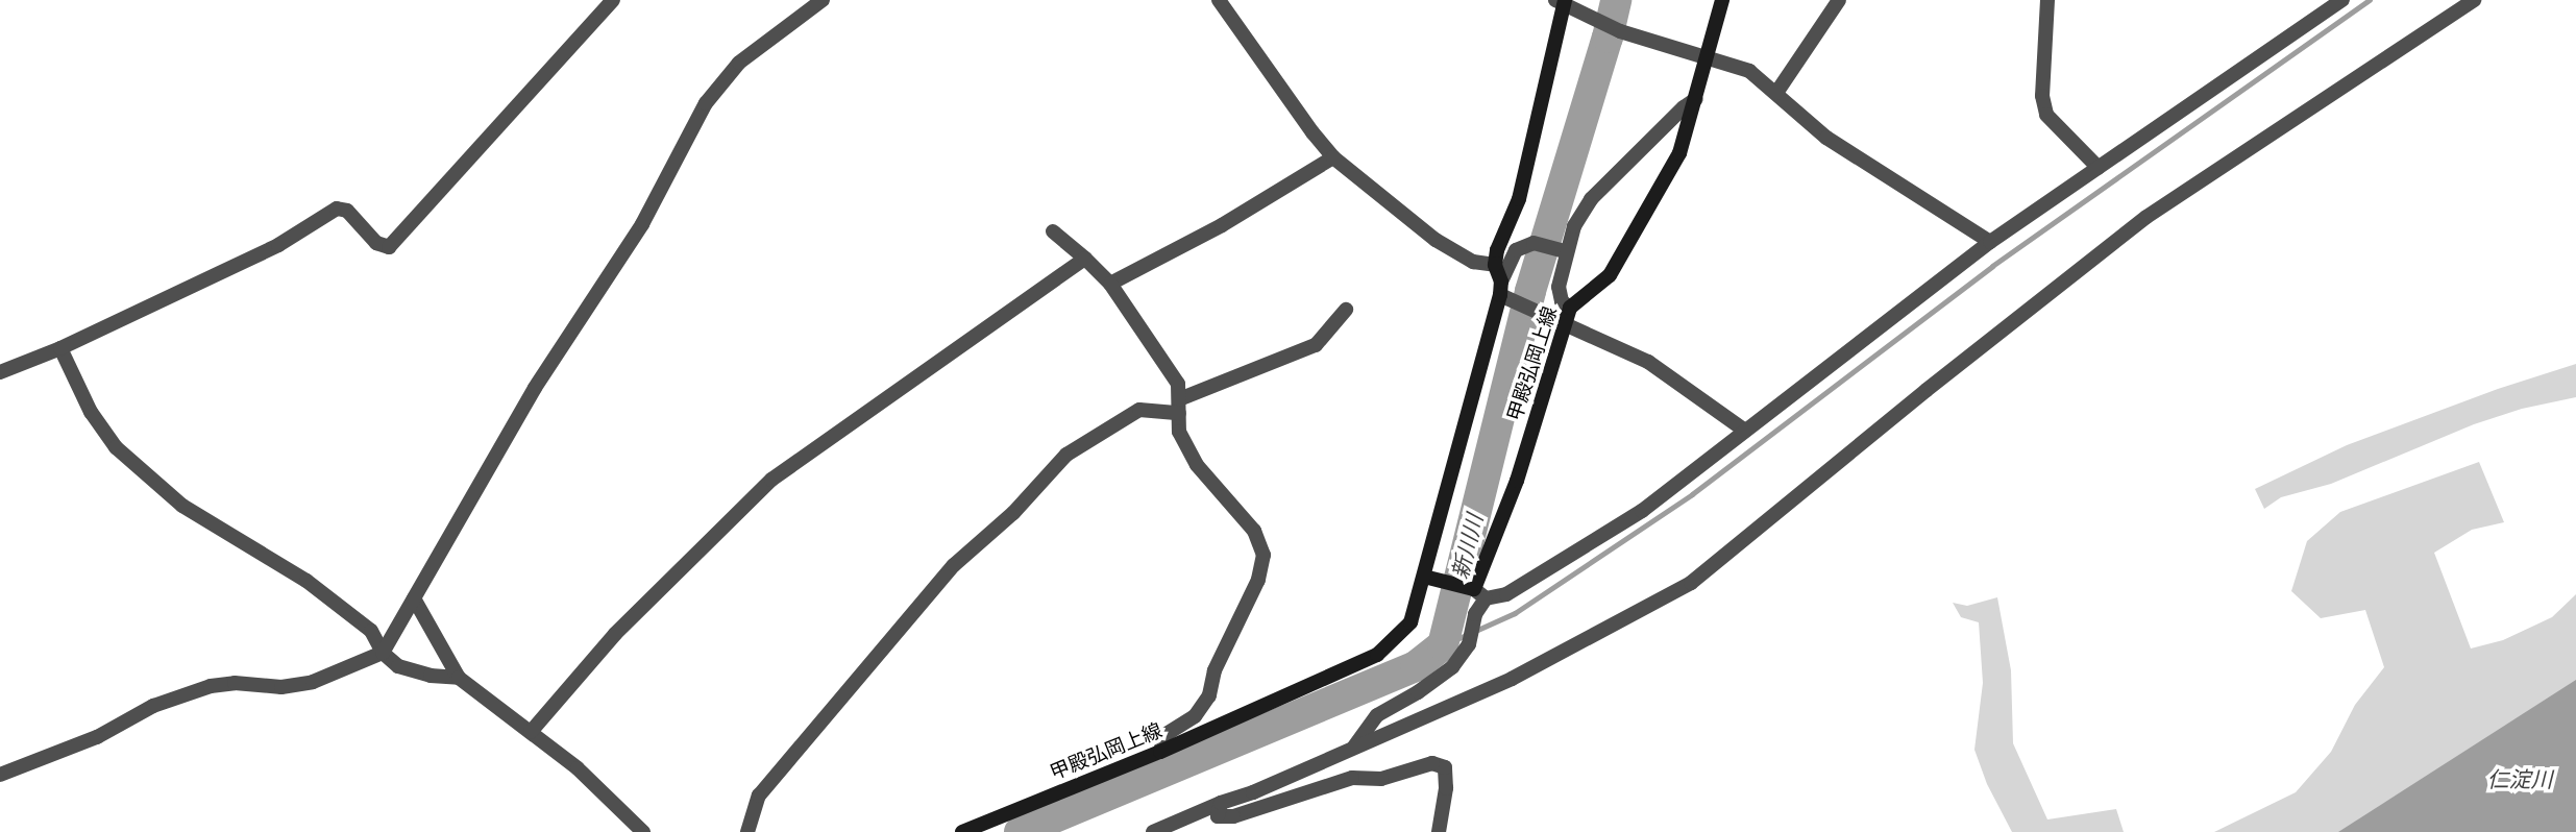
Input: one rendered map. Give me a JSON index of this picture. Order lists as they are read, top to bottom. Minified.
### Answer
{"streets":{"main road":["甲殿弘岡上線"]},"water":["新川川","仁淀川"]}
